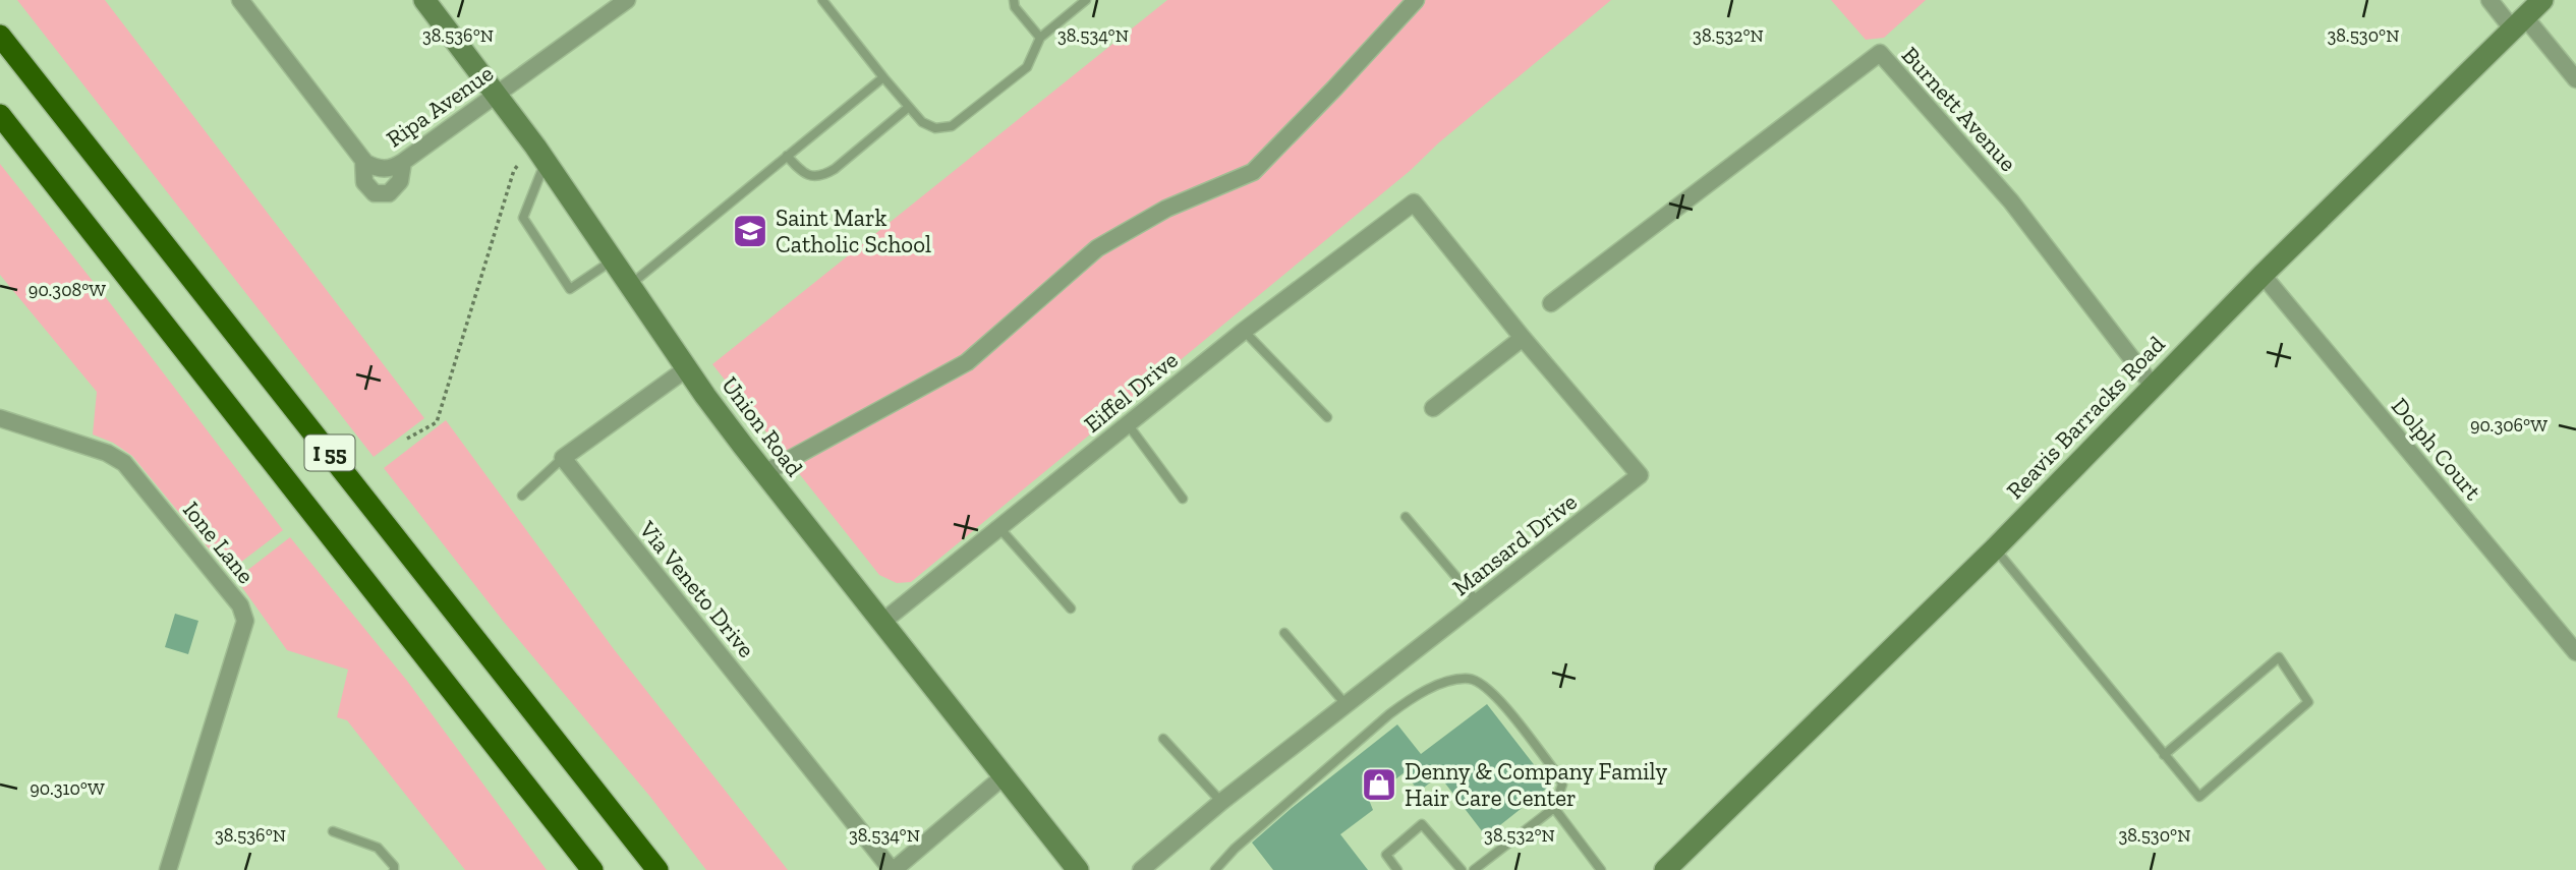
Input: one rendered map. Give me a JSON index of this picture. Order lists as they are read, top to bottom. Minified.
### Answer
{"streets":{"highway":["I 55"],"main road":["Reavis Barracks Road","Union Road"],"street":["Ripa Avenue","Burnett Avenue","Eiffel Drive","Dolph Court","Ione Lane","Mansard Drive","Via Veneto Drive"]},"crossings":[["Ripa Avenue","Union Road"],["Burnett Avenue","Reavis Barracks Road"],["Eiffel Drive","Union Road"],["Eiffel Drive","Mansard Drive"],["Reavis Barracks Road","Dolph Court"]],"places":{"school or university":["Saint Mark Catholic School"],"shop":["Denny & Company Family Hair Care Center"]},"coordinates":["38.536°N","38.534°N","38.532°N","38.530°N","90.308°W","90.306°W","90.310°W"]}
